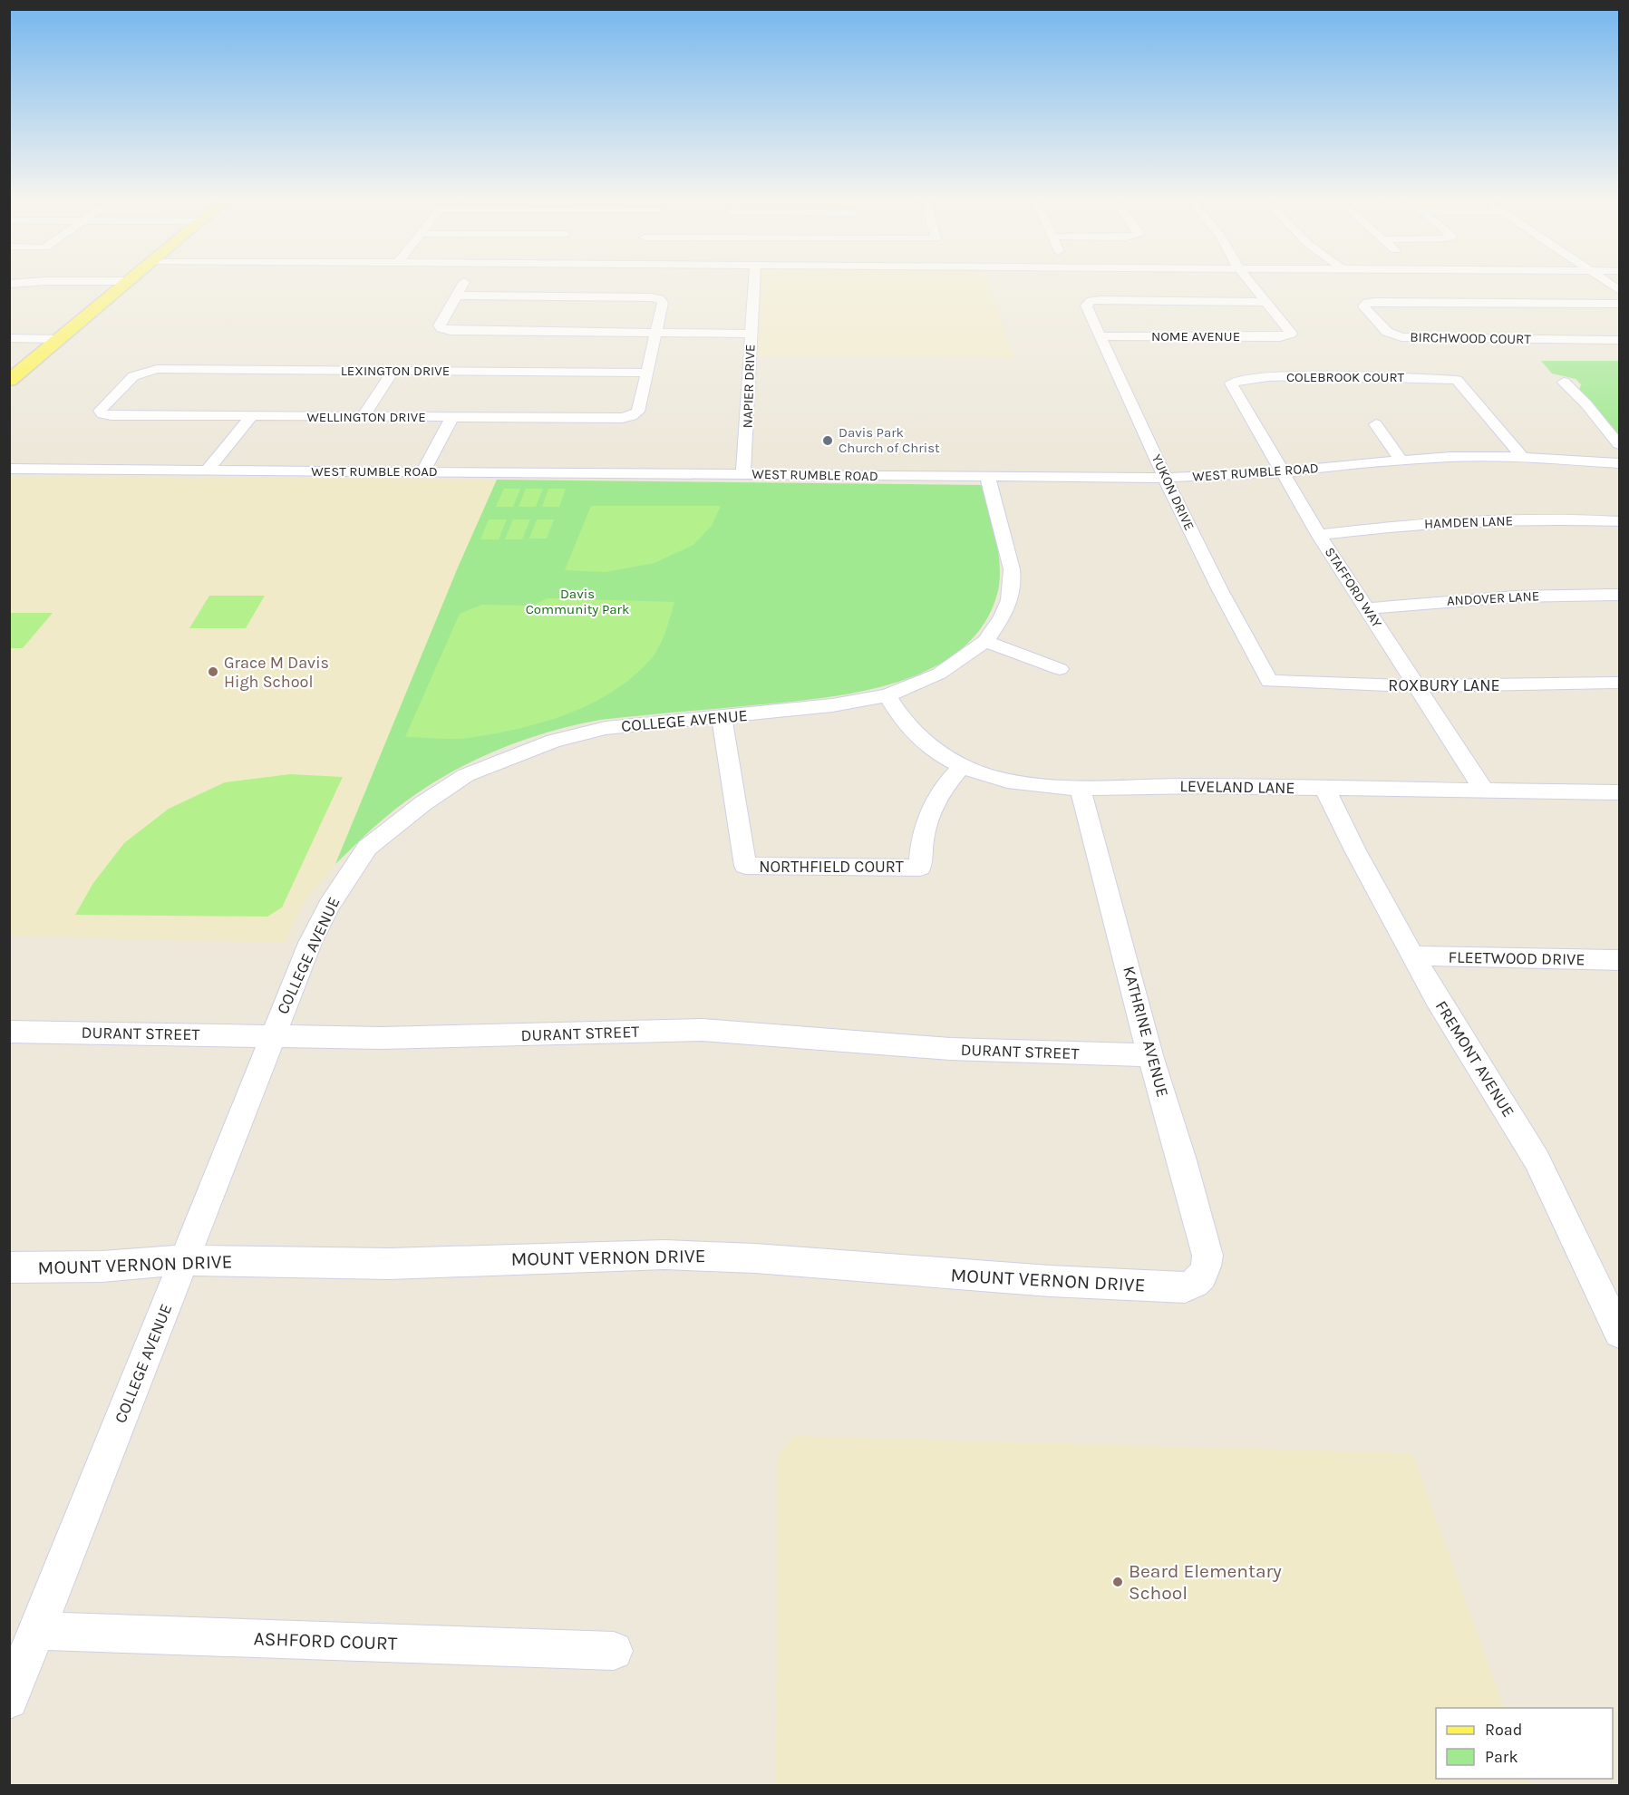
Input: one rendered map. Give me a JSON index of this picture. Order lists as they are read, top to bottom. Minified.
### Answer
{"streets":{"street":["NOME AVENUE","BIRCHWOOD COURT","LEXINGTON DRIVE","COLEBROOK COURT","NAPIER DRIVE","WELLINGTON DRIVE","WEST RUMBLE ROAD","YUKON DRIVE","HAMDEN LANE","STAFFORD WAY","ANDOVER LANE","ROXBURY LANE","COLLEGE AVENUE","LEVELAND LANE","NORTHFIELD COURT","FLEETWOOD DRIVE","KATHRINE AVENUE","DURANT STREET","FREMONT AVENUE","MOUNT VERNON DRIVE","ASHFORD COURT"]},"crossings":[["NOME AVENUE","YUKON DRIVE"],["LEXINGTON DRIVE","WELLINGTON DRIVE"],["COLEBROOK COURT","WEST RUMBLE ROAD"],["COLEBROOK COURT","STAFFORD WAY"],["NAPIER DRIVE","WEST RUMBLE ROAD"],["WEST RUMBLE ROAD","YUKON DRIVE"],["WEST RUMBLE ROAD","STAFFORD WAY"],["WEST RUMBLE ROAD","COLLEGE AVENUE"],["YUKON DRIVE","ROXBURY LANE"],["HAMDEN LANE","STAFFORD WAY"],["STAFFORD WAY","ANDOVER LANE"],["STAFFORD WAY","ROXBURY LANE"],["STAFFORD WAY","LEVELAND LANE"],["COLLEGE AVENUE","LEVELAND LANE"],["COLLEGE AVENUE","NORTHFIELD COURT"],["COLLEGE AVENUE","DURANT STREET"],["COLLEGE AVENUE","MOUNT VERNON DRIVE"],["COLLEGE AVENUE","ASHFORD COURT"],["LEVELAND LANE","NORTHFIELD COURT"],["LEVELAND LANE","KATHRINE AVENUE"],["LEVELAND LANE","FREMONT AVENUE"],["FLEETWOOD DRIVE","FREMONT AVENUE"],["KATHRINE AVENUE","DURANT STREET"],["KATHRINE AVENUE","MOUNT VERNON DRIVE"]],"parks":["Davis Community Park"],"places":["Davis Park Church of Christ","Grace M Davis High School","Beard Elementary School"],"legend":["Road","Park"]}
